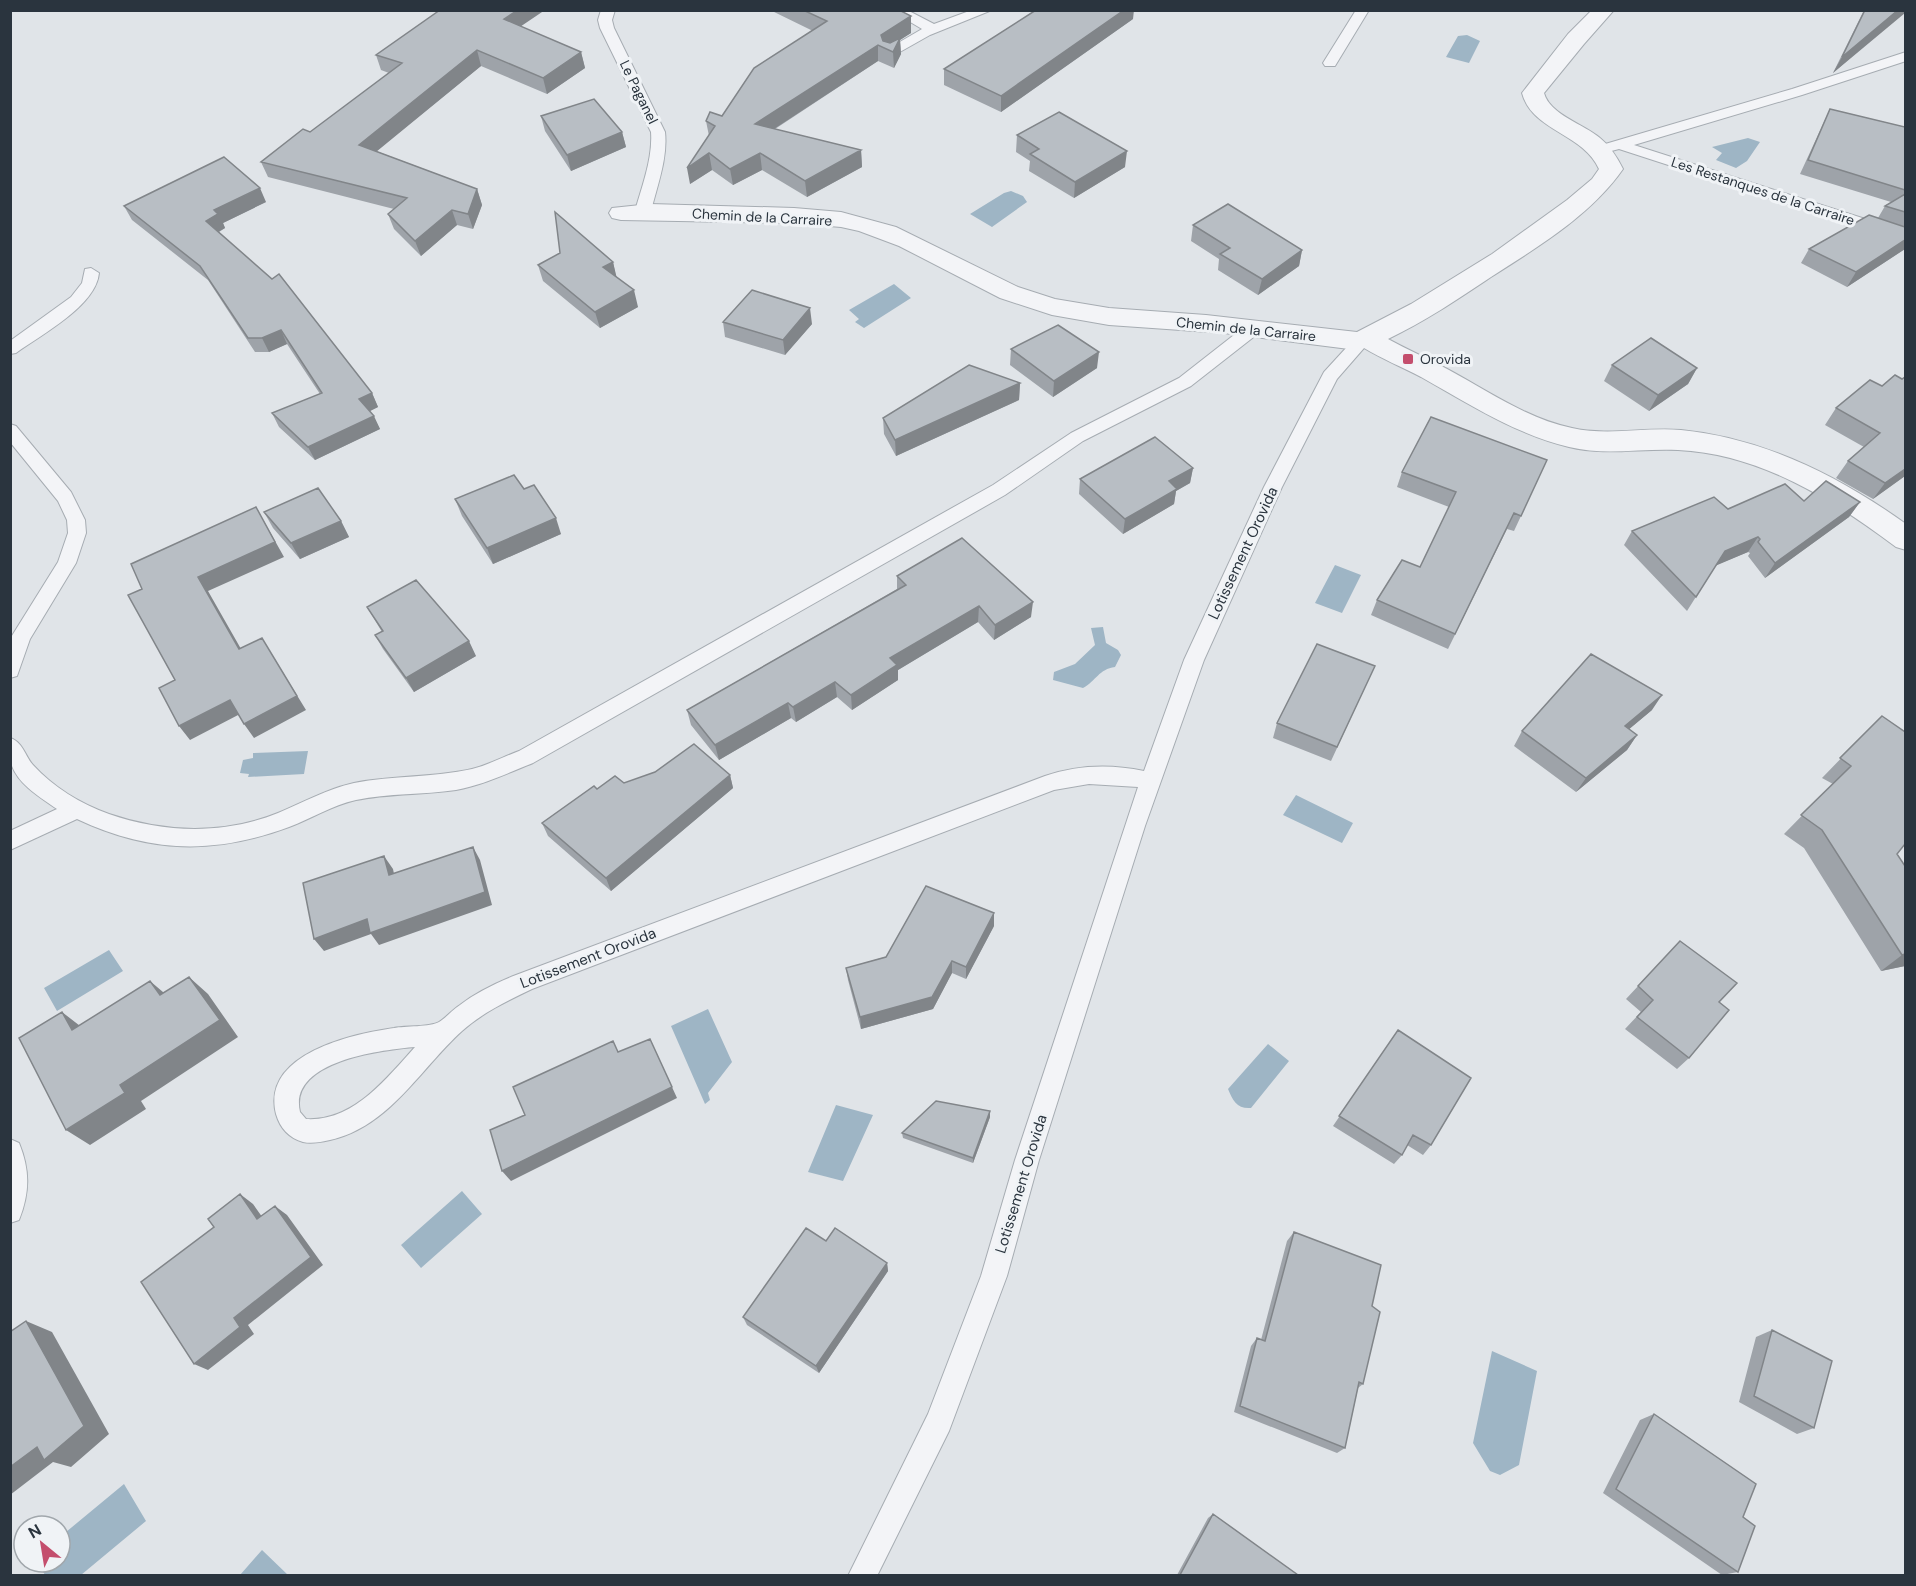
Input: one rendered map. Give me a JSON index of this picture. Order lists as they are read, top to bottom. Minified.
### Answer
{"streets":{"street":["Chemin de la Carraire"],"lane":["Le Paganel","Les Restanques de la Carraire","Lotissement Orovida"]},"crossings":[["Le Paganel","Chemin de la Carraire"],["Les Restanques de la Carraire","Chemin de la Carraire"],["Chemin de la Carraire","Lotissement Orovida"]],"places":{"transit":["Orovida"]},"north":"top left"}
